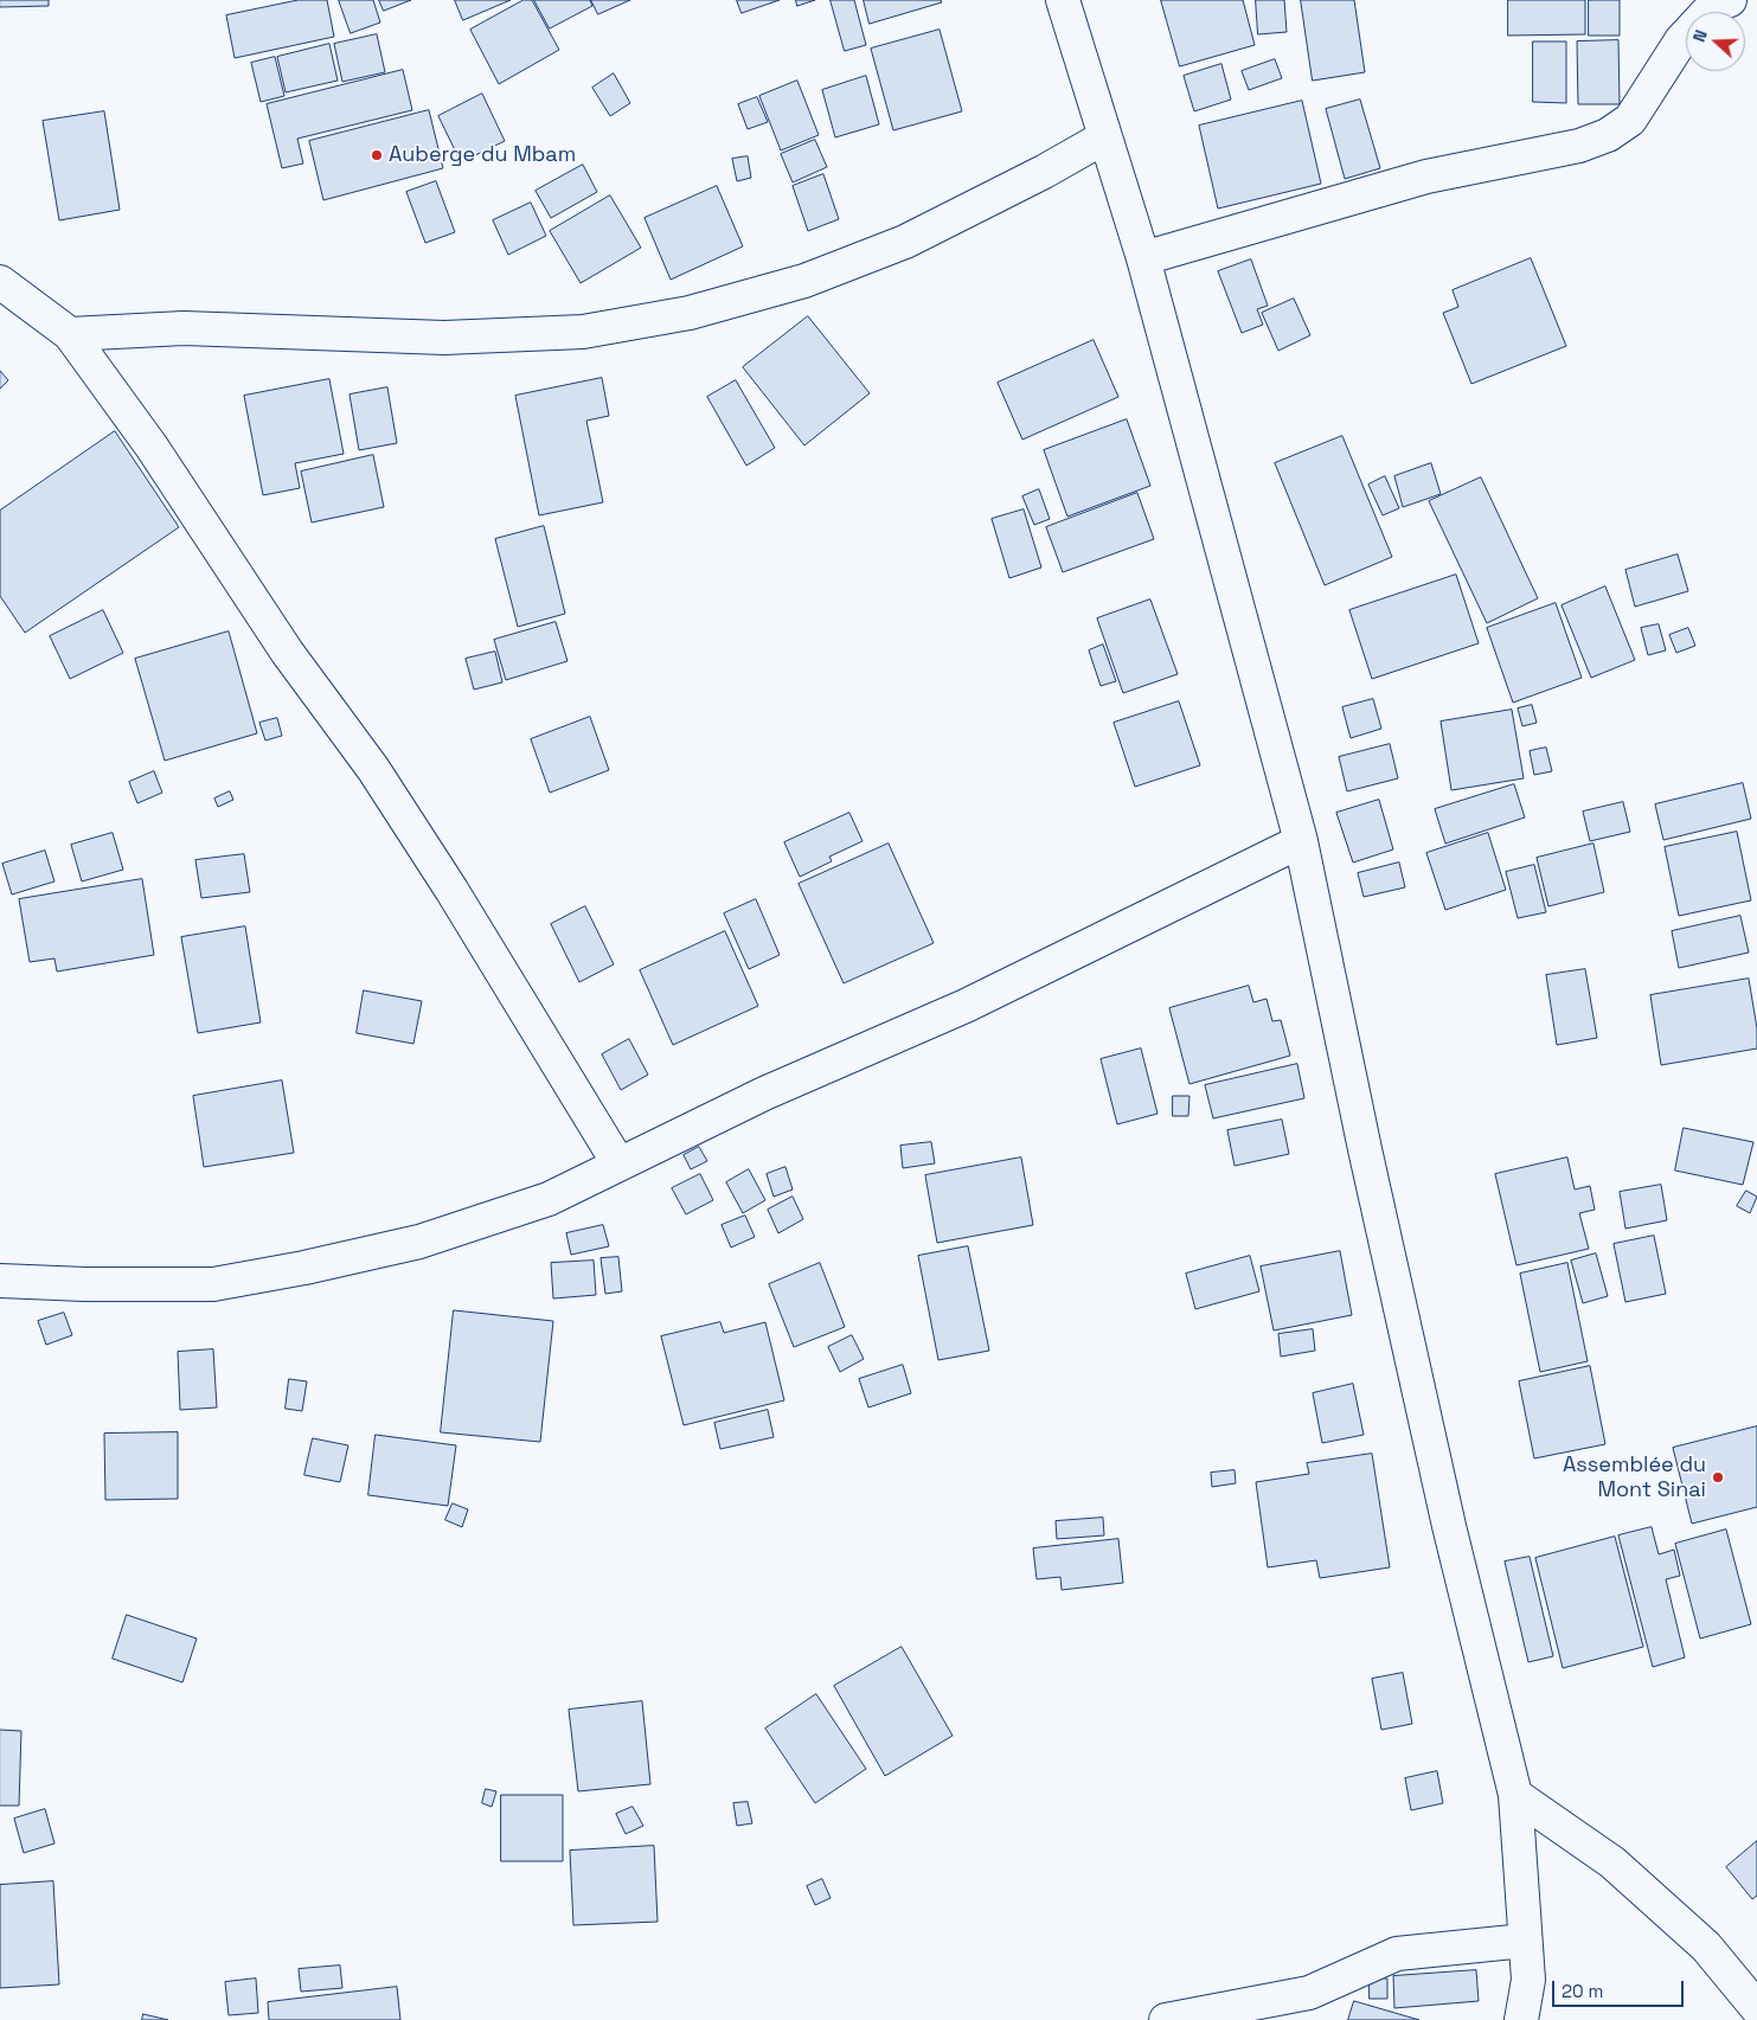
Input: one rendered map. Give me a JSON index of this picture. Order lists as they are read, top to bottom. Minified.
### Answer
{"places":["Auberge du Mbam","Assemblée du Mont Sinai"],"scale_bar":"20 m","north":"left"}
